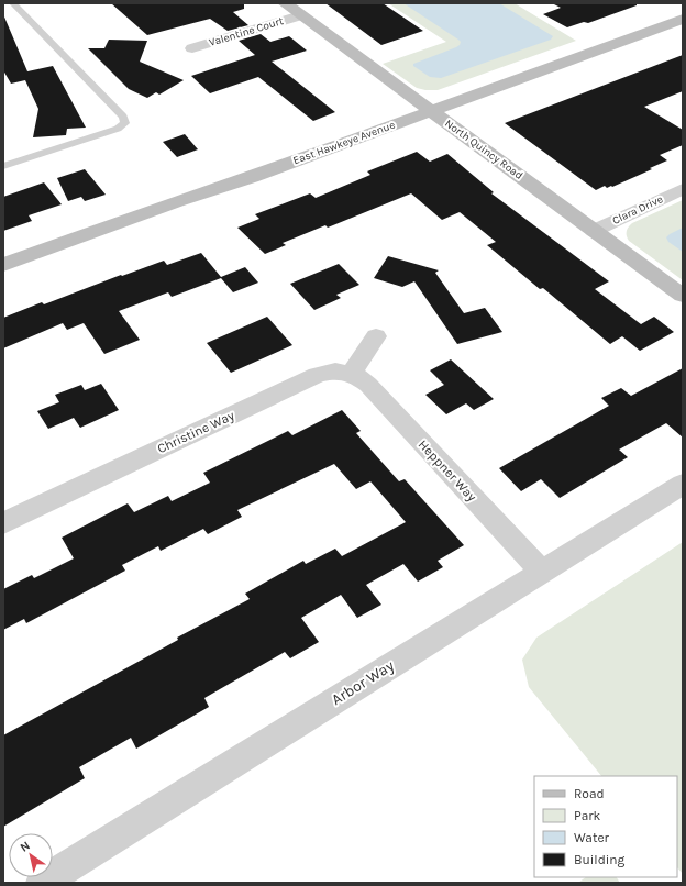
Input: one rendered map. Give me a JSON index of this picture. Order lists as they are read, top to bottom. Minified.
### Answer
{"streets":{"street":["Valentine Court","East Hawkeye Avenue","North Quincy Road","Clara Drive","Christine Way","Heppner Way","Arbor Way"]},"crossings":[["Valentine Court","North Quincy Road"],["East Hawkeye Avenue","North Quincy Road"],["North Quincy Road","Clara Drive"],["Christine Way","Heppner Way"],["Heppner Way","Arbor Way"]],"legend":["Road","Park","Water","Building"],"north":"top left"}
